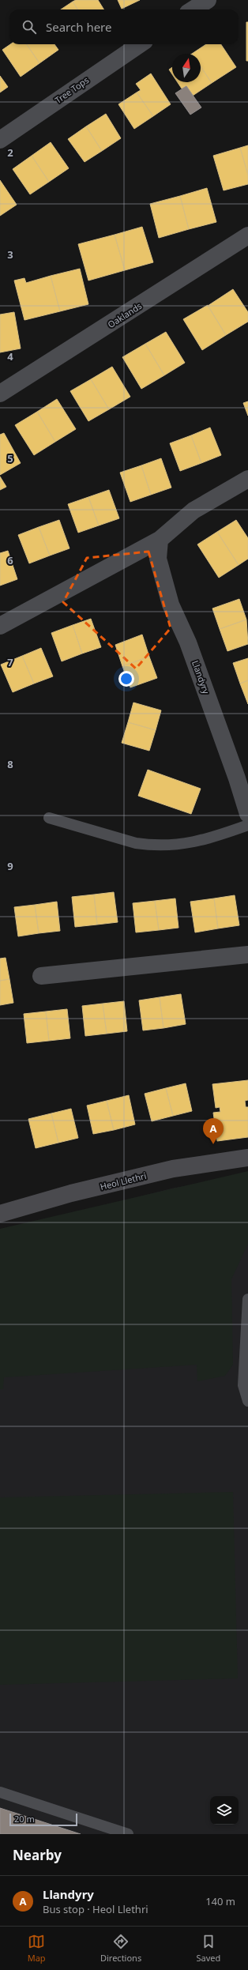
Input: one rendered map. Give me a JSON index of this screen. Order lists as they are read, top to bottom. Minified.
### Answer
{"streets":{"main road":["Heol Llethri"],"street":["Tree Tops","Oaklands","Llandyry"]},"scale_bar":"20 m","north":"top","page":{"search":"Search here","pins":"A","scale":"20 m","heading":"Nearby","list":[{"mark":"A","name":"Llandyry","note":"Bus stop · Heol Llethri","value":"140 m"}],"nav":["Map","Directions","Saved"]},"grid":{"rows":["2","3","4","5","6","7","8","9"]}}
